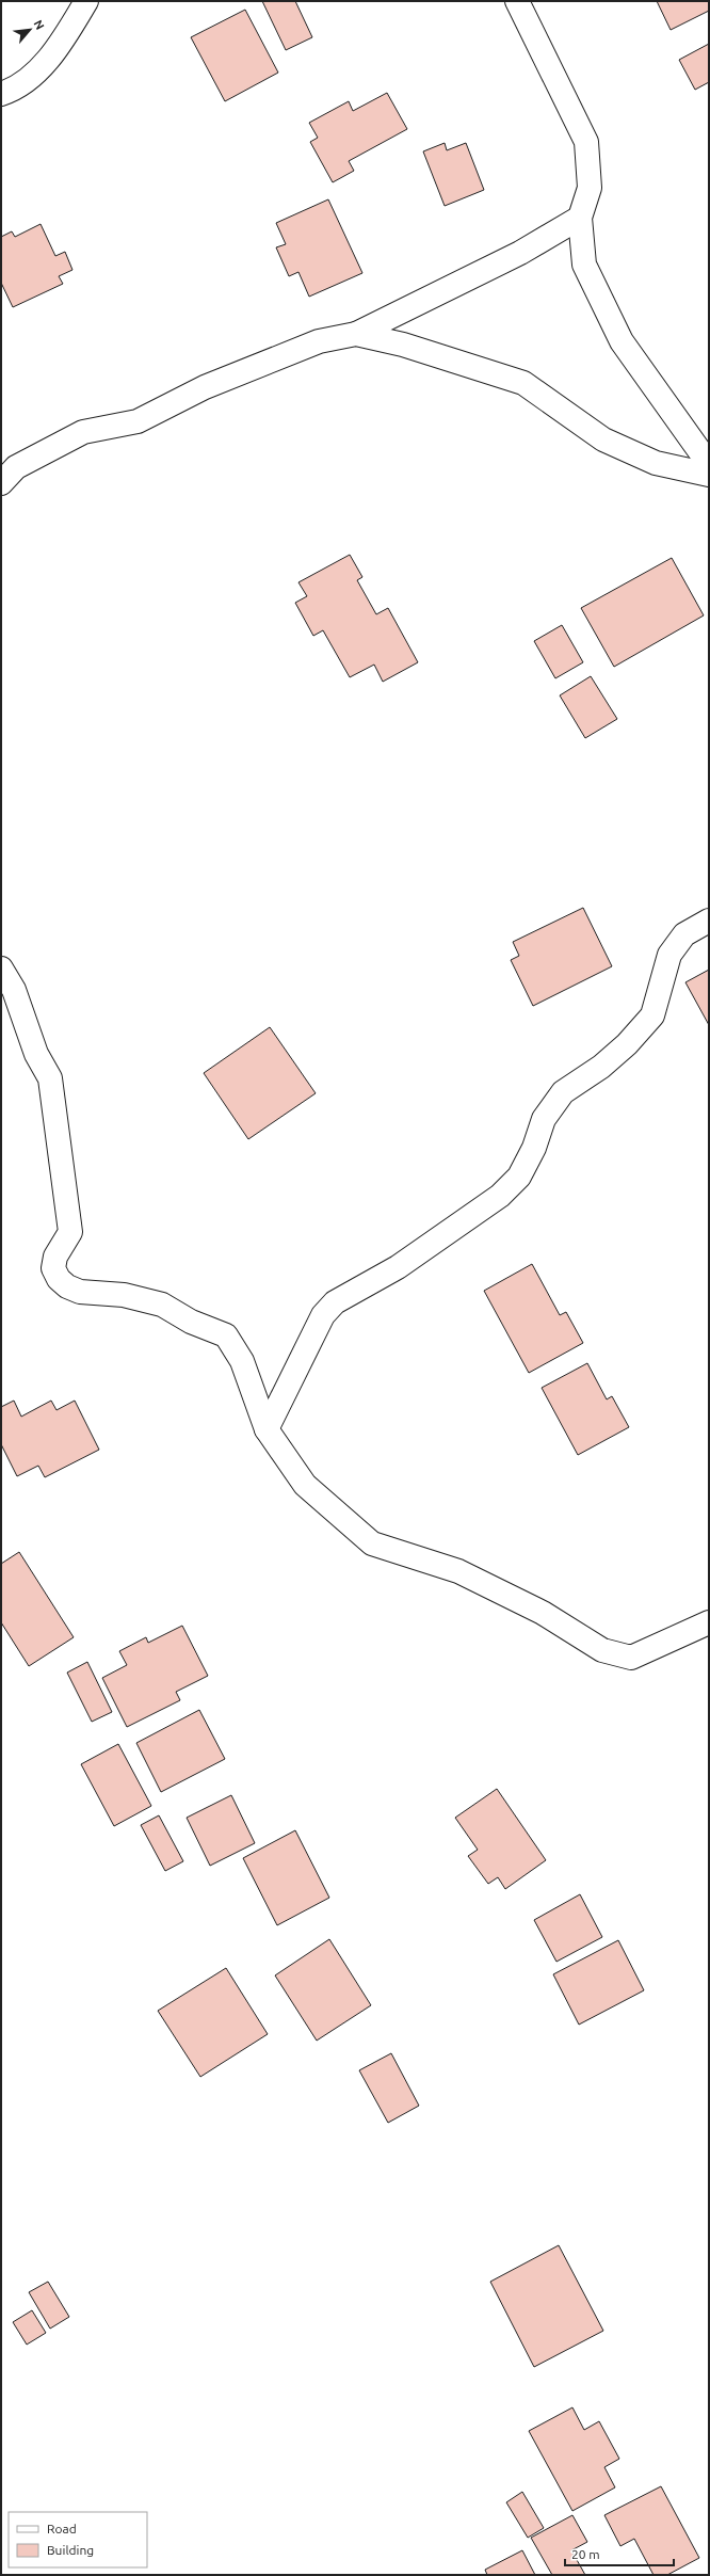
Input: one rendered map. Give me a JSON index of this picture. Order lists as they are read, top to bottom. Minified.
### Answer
{"legend":["Road","Building"],"scale_bar":"20 m","north":"top right"}
